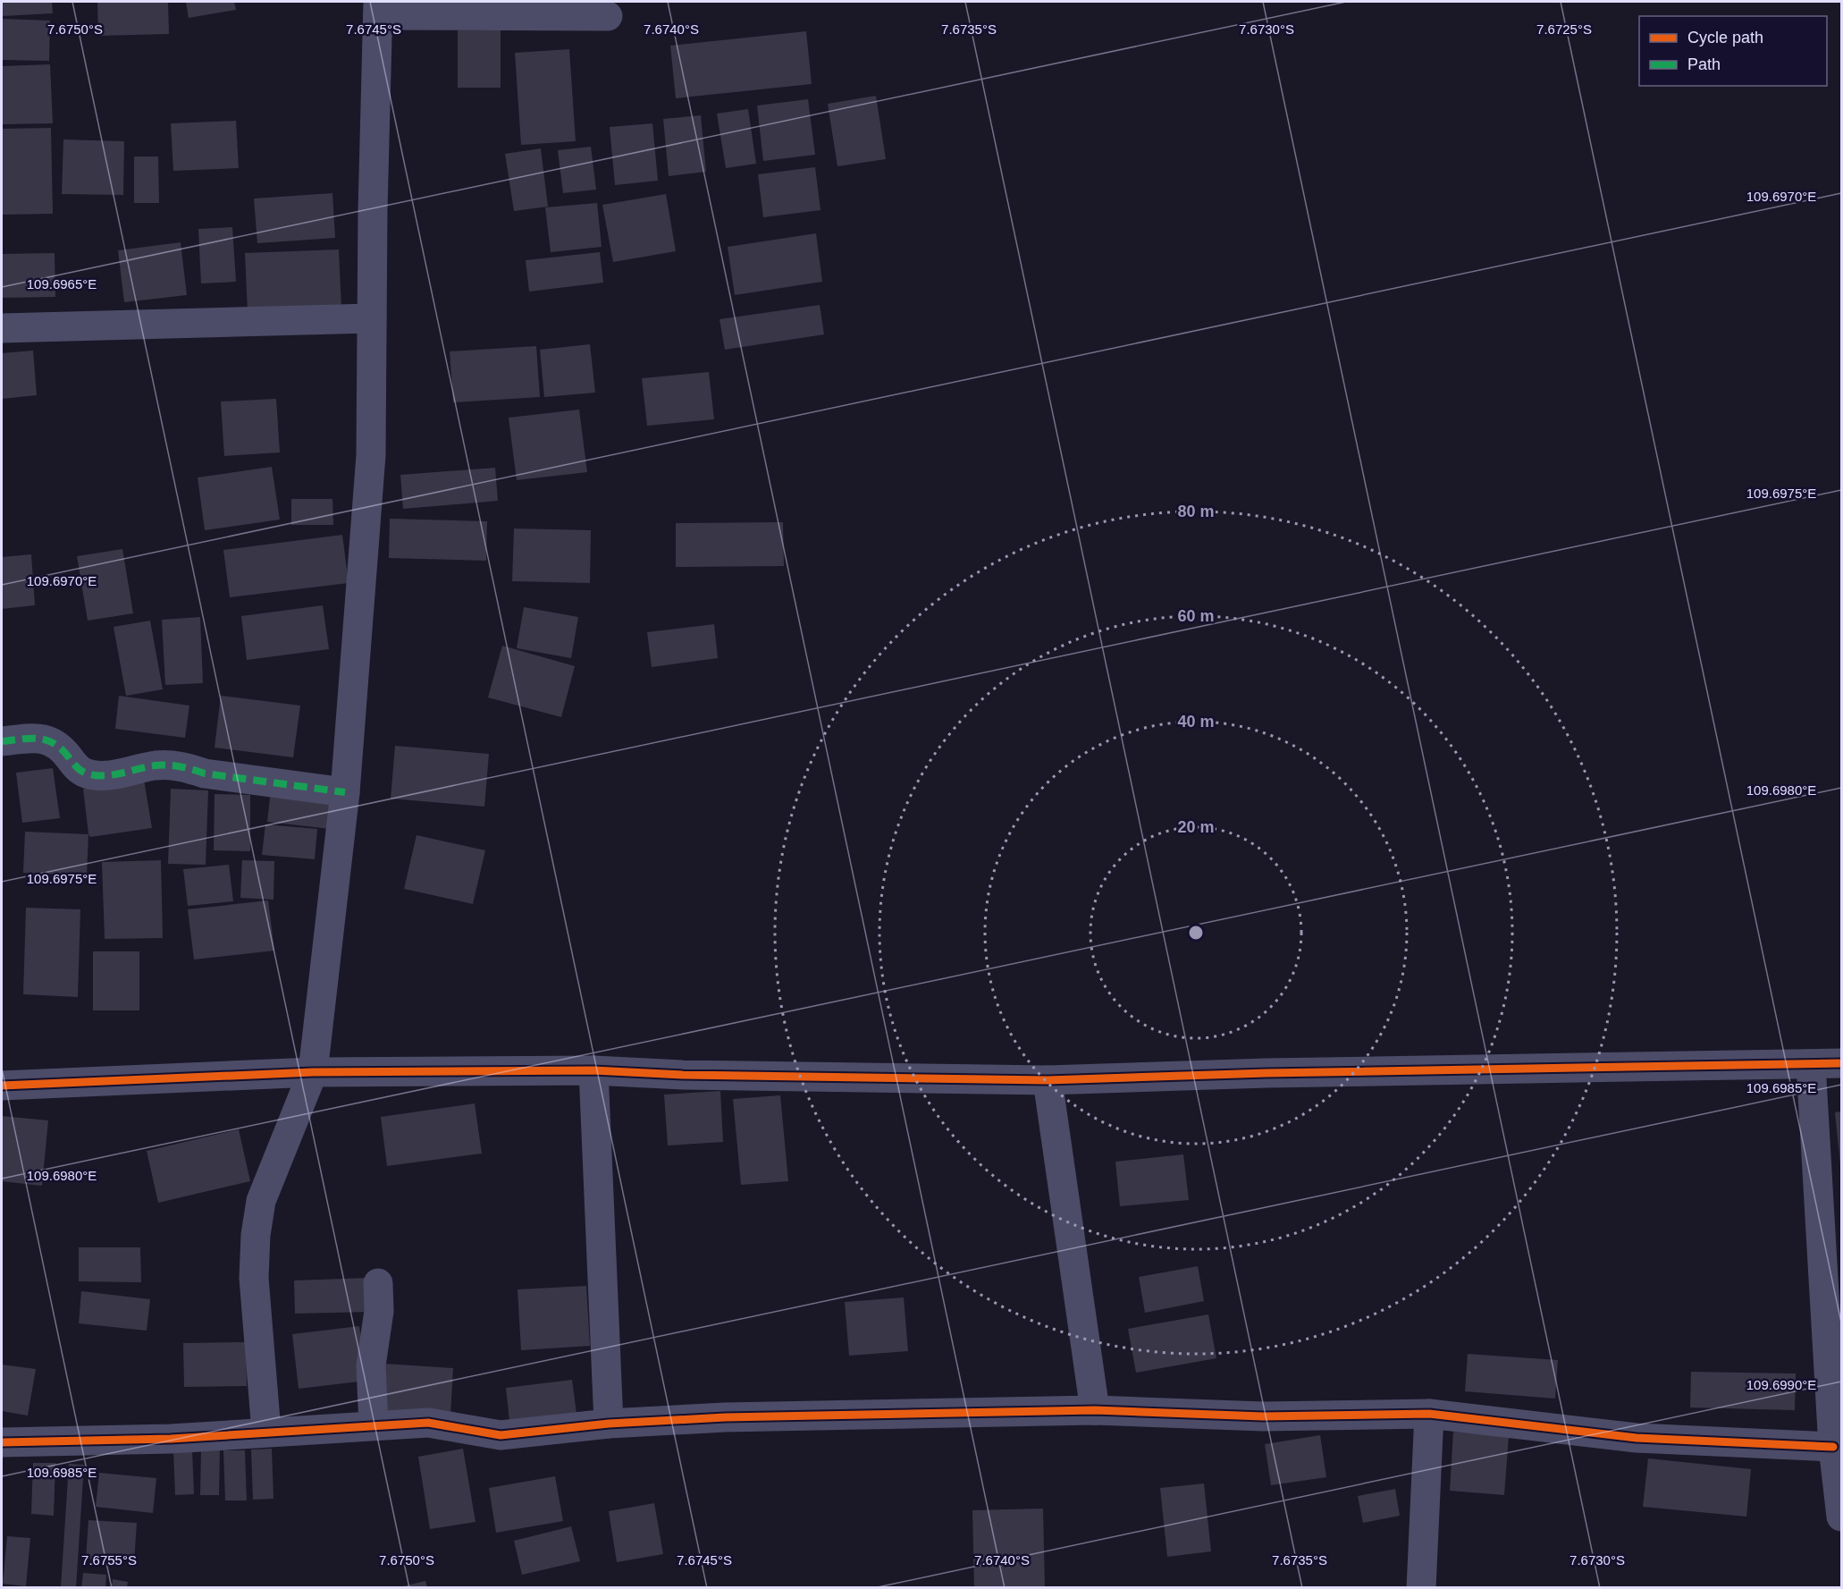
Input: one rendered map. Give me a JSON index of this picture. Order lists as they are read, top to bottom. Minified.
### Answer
{"legend":["Cycle path","Path"],"coordinates":["7.6750°S","7.6745°S","7.6740°S","7.6735°S","7.6730°S","7.6725°S","109.6970°E","109.6965°E","109.6975°E","109.6980°E","109.6985°E","109.6990°E","7.6755°S"],"rings":["80 m","60 m","40 m","20 m"]}
